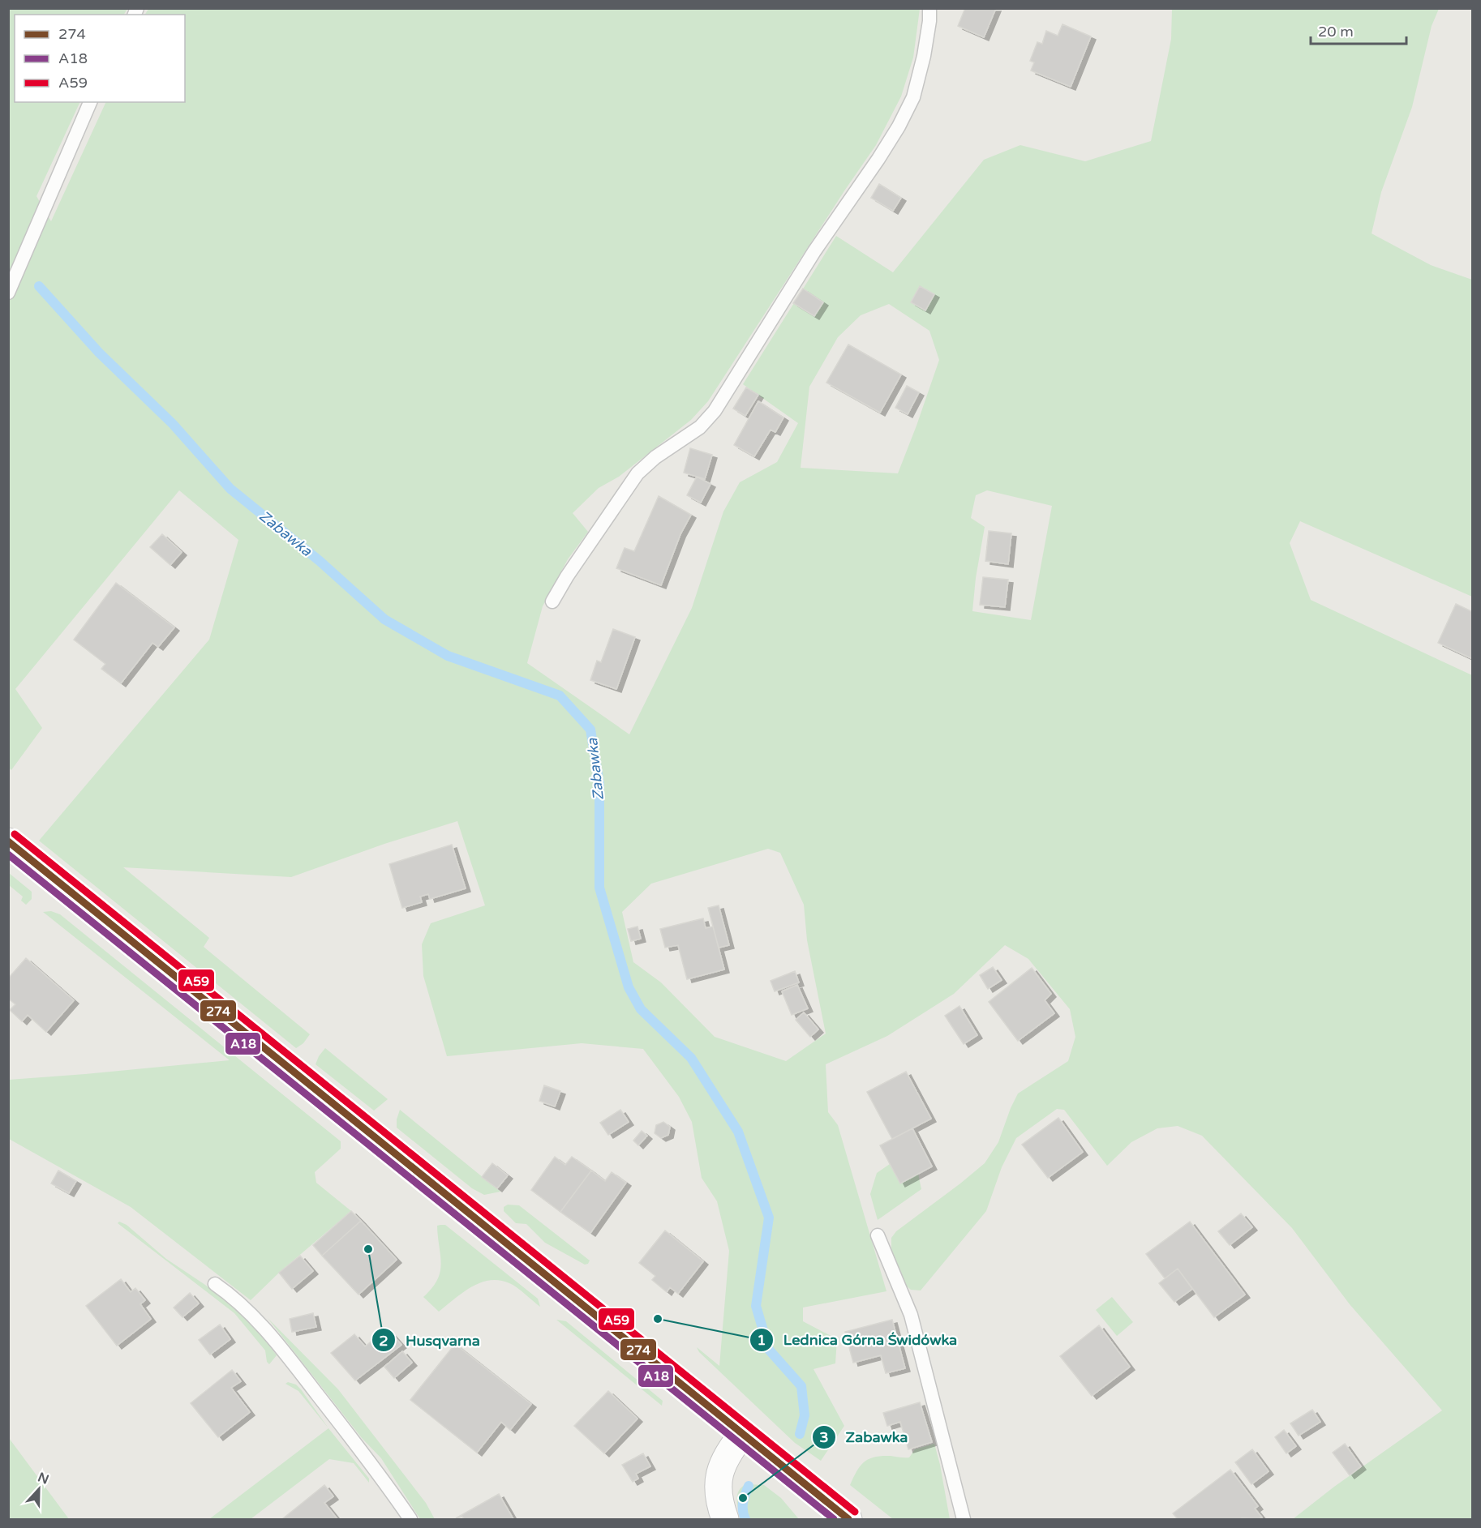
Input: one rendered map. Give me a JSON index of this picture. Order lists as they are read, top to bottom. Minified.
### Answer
{"water":["Zabawka"],"places":["Husqvarna","Lednica Górna Świdówka","Zabawka"],"lines":["transit line A59","transit line 274","transit line A18"],"legend":["274","A18","A59"],"scale_bar":"20 m","north":"top"}
